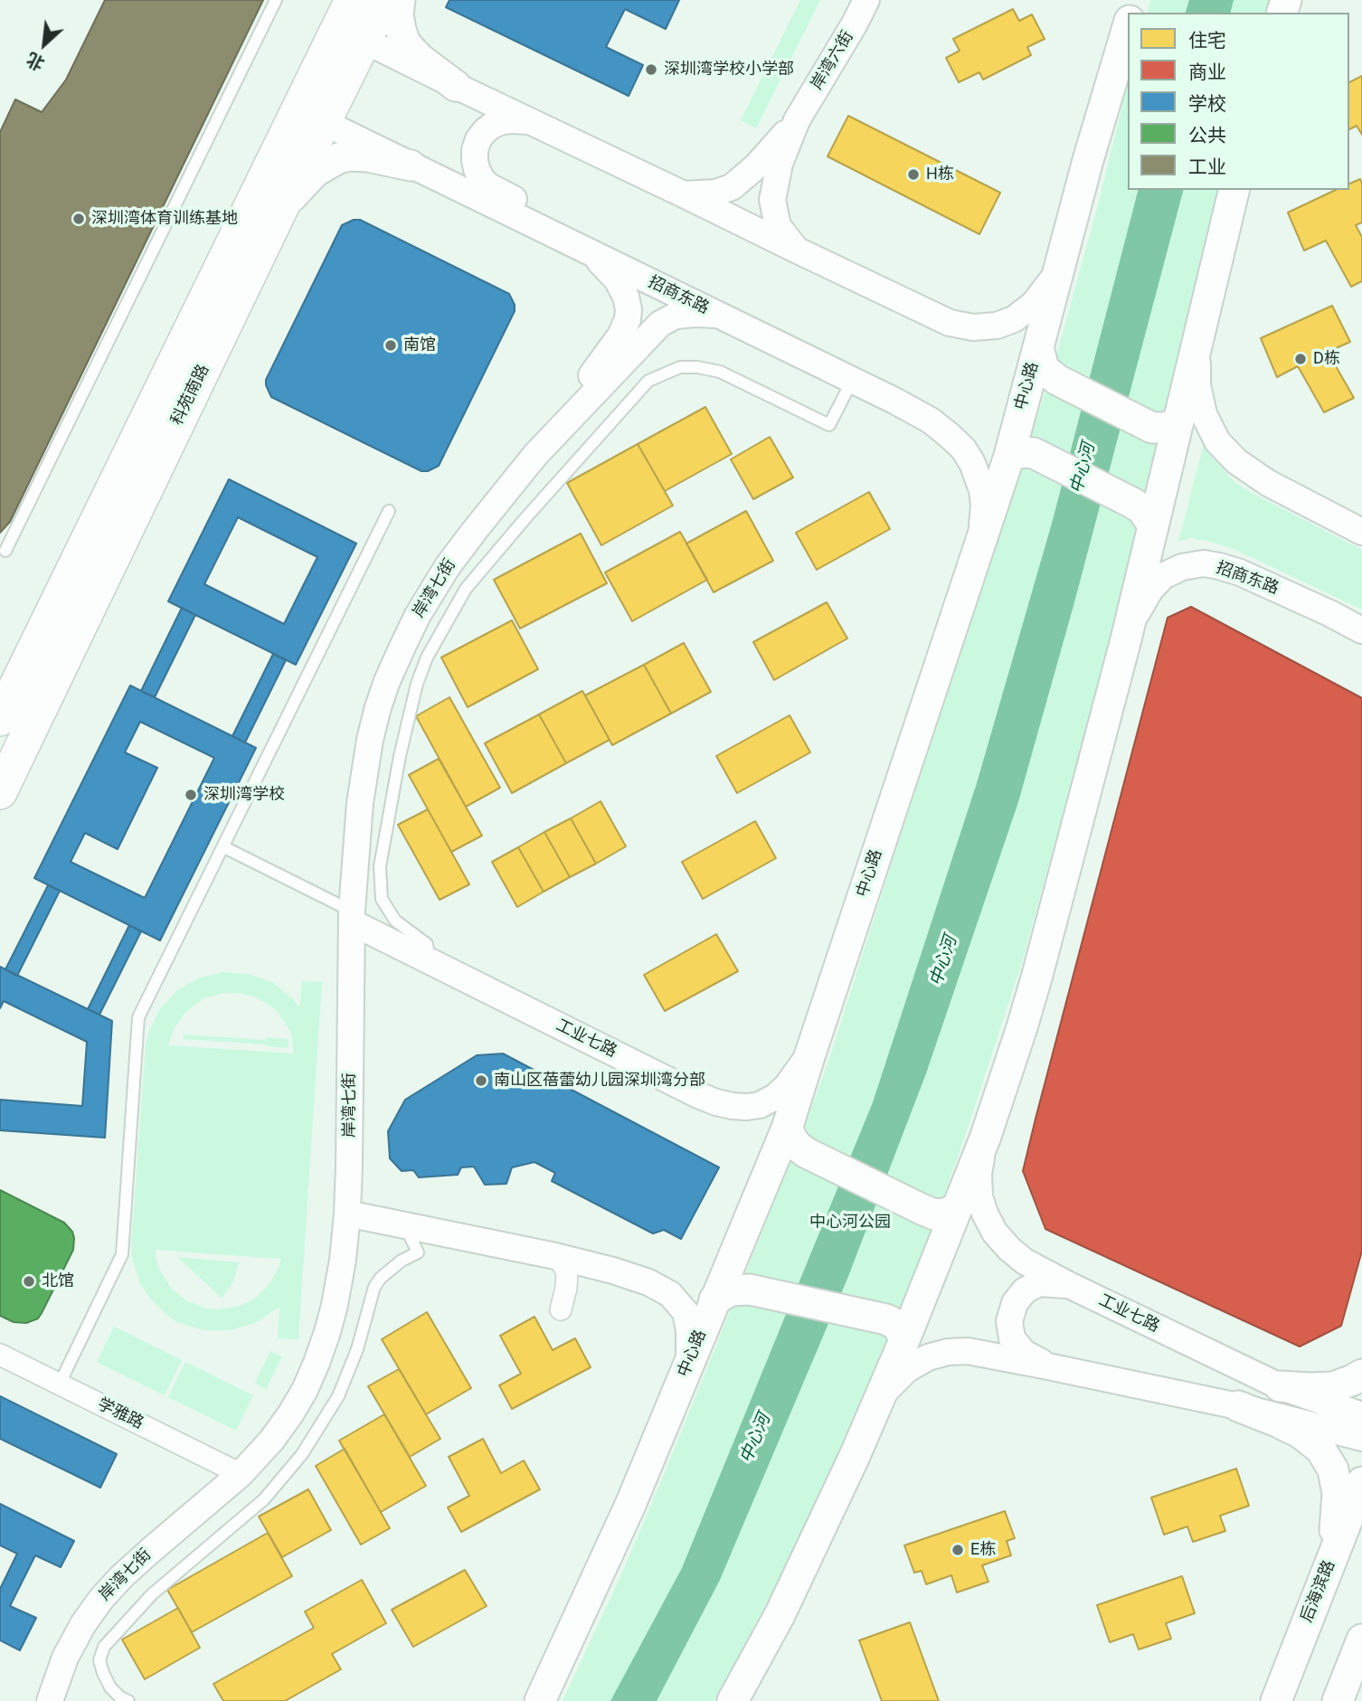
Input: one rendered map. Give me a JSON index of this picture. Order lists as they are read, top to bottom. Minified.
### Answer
{"streets":{"main road":["中心路","科苑南路","后海滨路"],"street":["岸湾六街","招商东路","岸湾七街","工业七路","学雅路"]},"crossings":[["招商东路","中心路"],["招商东路","科苑南路"],["中心路","工业七路"],["岸湾七街","工业七路"],["岸湾七街","学雅路"]],"water":["中心河"],"parks":["中心河公园"],"places":["深圳湾学校小学部","H栋","深圳湾体育训练基地","南馆","D栋","深圳湾学校","南山区蓓蕾幼儿园深圳湾分部","北馆","E栋"],"legend":["住宅","商业","学校","公共","工业"],"north":"bottom left"}
